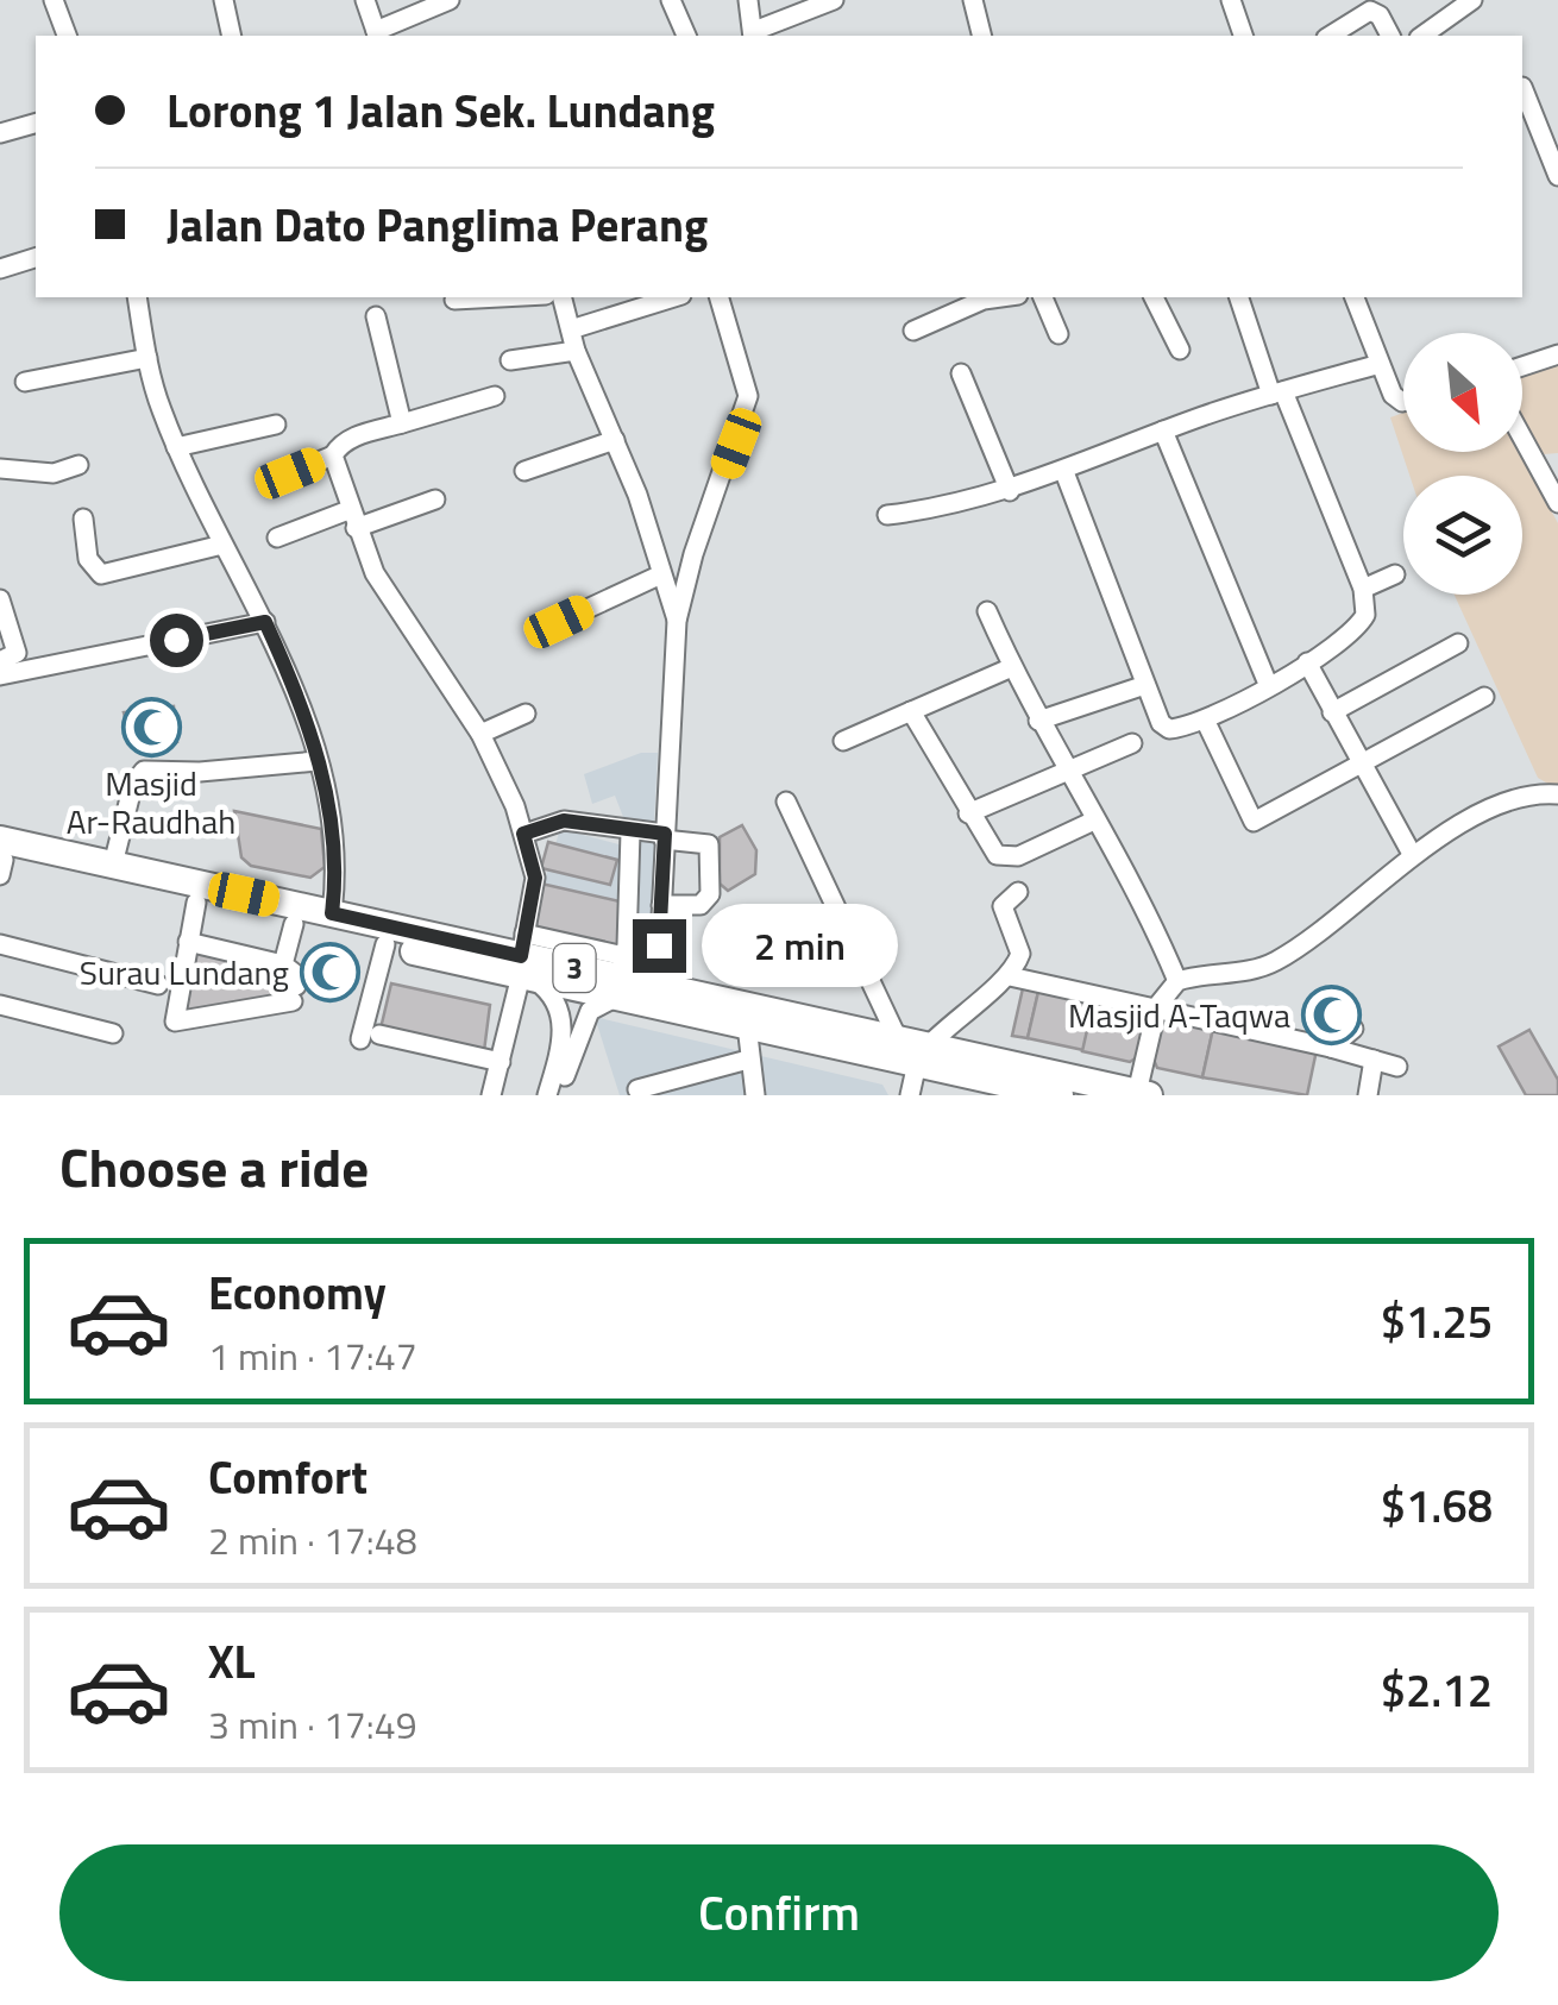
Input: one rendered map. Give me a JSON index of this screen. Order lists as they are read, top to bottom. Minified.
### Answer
{"streets":{"highway":["3"]},"places":{"mosque":["Masjid Ar-Raudhah","Surau Lundang","Masjid A-Taqwa"]},"north":"bottom right","page":{"banner":["Lorong 1 Jalan Sek. Lundang","Jalan Dato Panglima Perang"],"bubble":"2 min","heading":"Choose a ride","list":[{"name":"Economy","note":"1 min · 17:47","value":"$1.25"},{"name":"Comfort","note":"2 min · 17:48","value":"$1.68"},{"name":"XL","note":"3 min · 17:49","value":"$2.12"}],"buttons":"Confirm"}}
